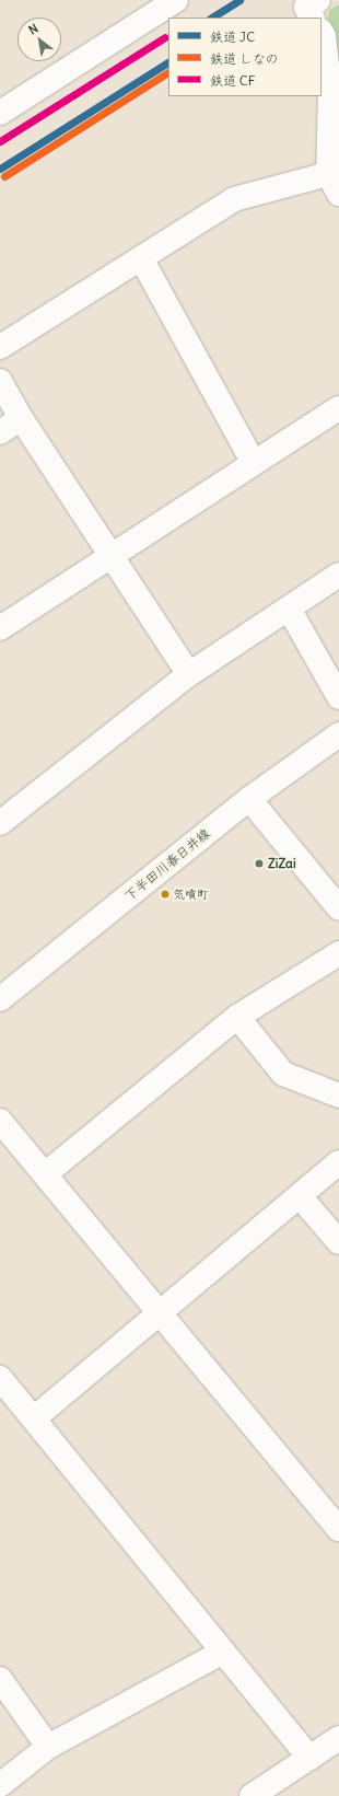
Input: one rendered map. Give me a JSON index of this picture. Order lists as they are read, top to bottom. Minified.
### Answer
{"streets":{"street":["下半田川春日井線"]},"places":["ZiZai","気噴町"],"lines":["rail line JC","rail line CF","rail line しなの"],"legend":["鉄道 JC","鉄道 しなの","鉄道 CF"],"north":"top left"}
